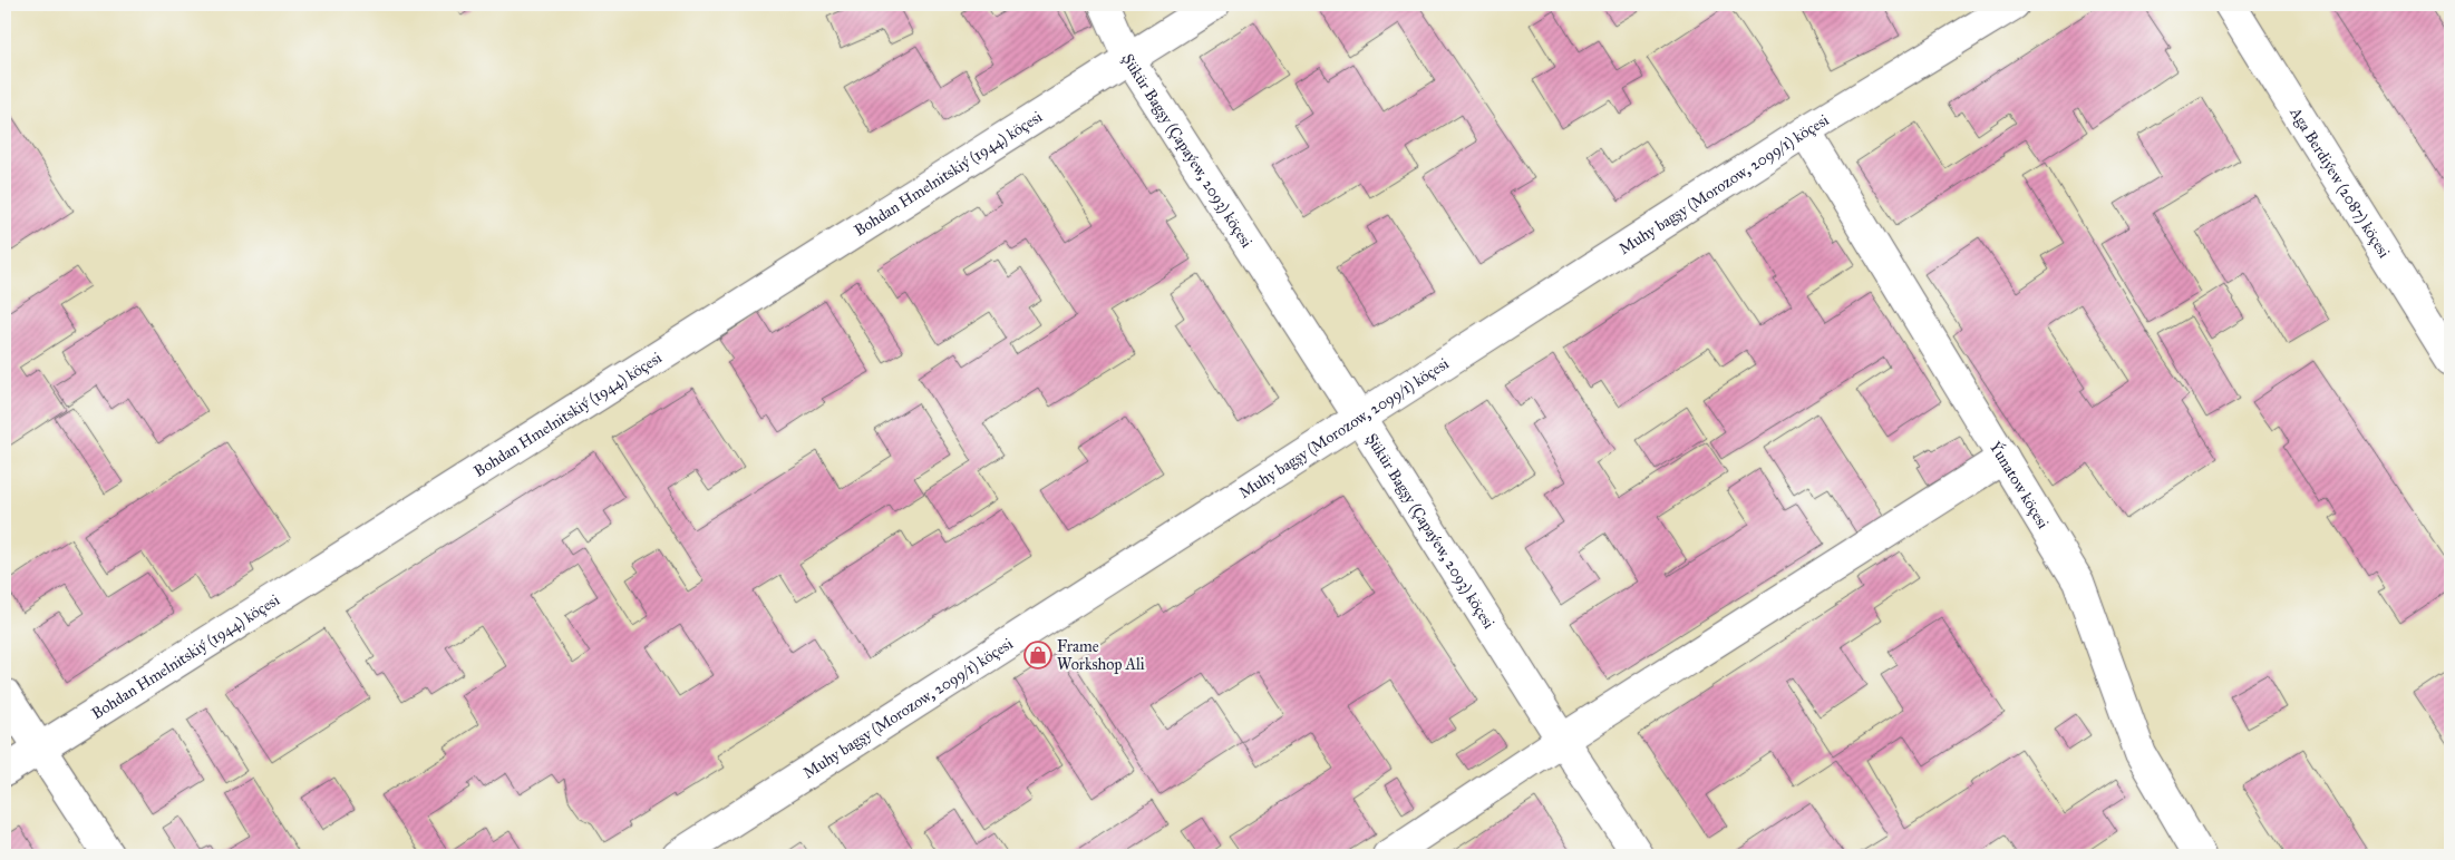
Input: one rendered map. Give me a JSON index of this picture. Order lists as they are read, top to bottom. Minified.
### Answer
{"streets":{"street":["Şükür Bagşy (Çapaýew, 2093) köçesi","Bohdan Hmelnitskiý (1944) köçesi","Aga Berdiýew (2087) köçesi","Muhy bagşy (Morozow, 2099/1) köçesi","Ýunatow köçesi"]},"crossings":[["Şükür Bagşy (Çapaýew, 2093) köçesi","Bohdan Hmelnitskiý (1944) köçesi"],["Şükür Bagşy (Çapaýew, 2093) köçesi","Muhy bagşy (Morozow, 2099/1) köçesi"],["Muhy bagşy (Morozow, 2099/1) köçesi","Ýunatow köçesi"]],"places":{"shop":["Frame Workshop Ali"]}}
